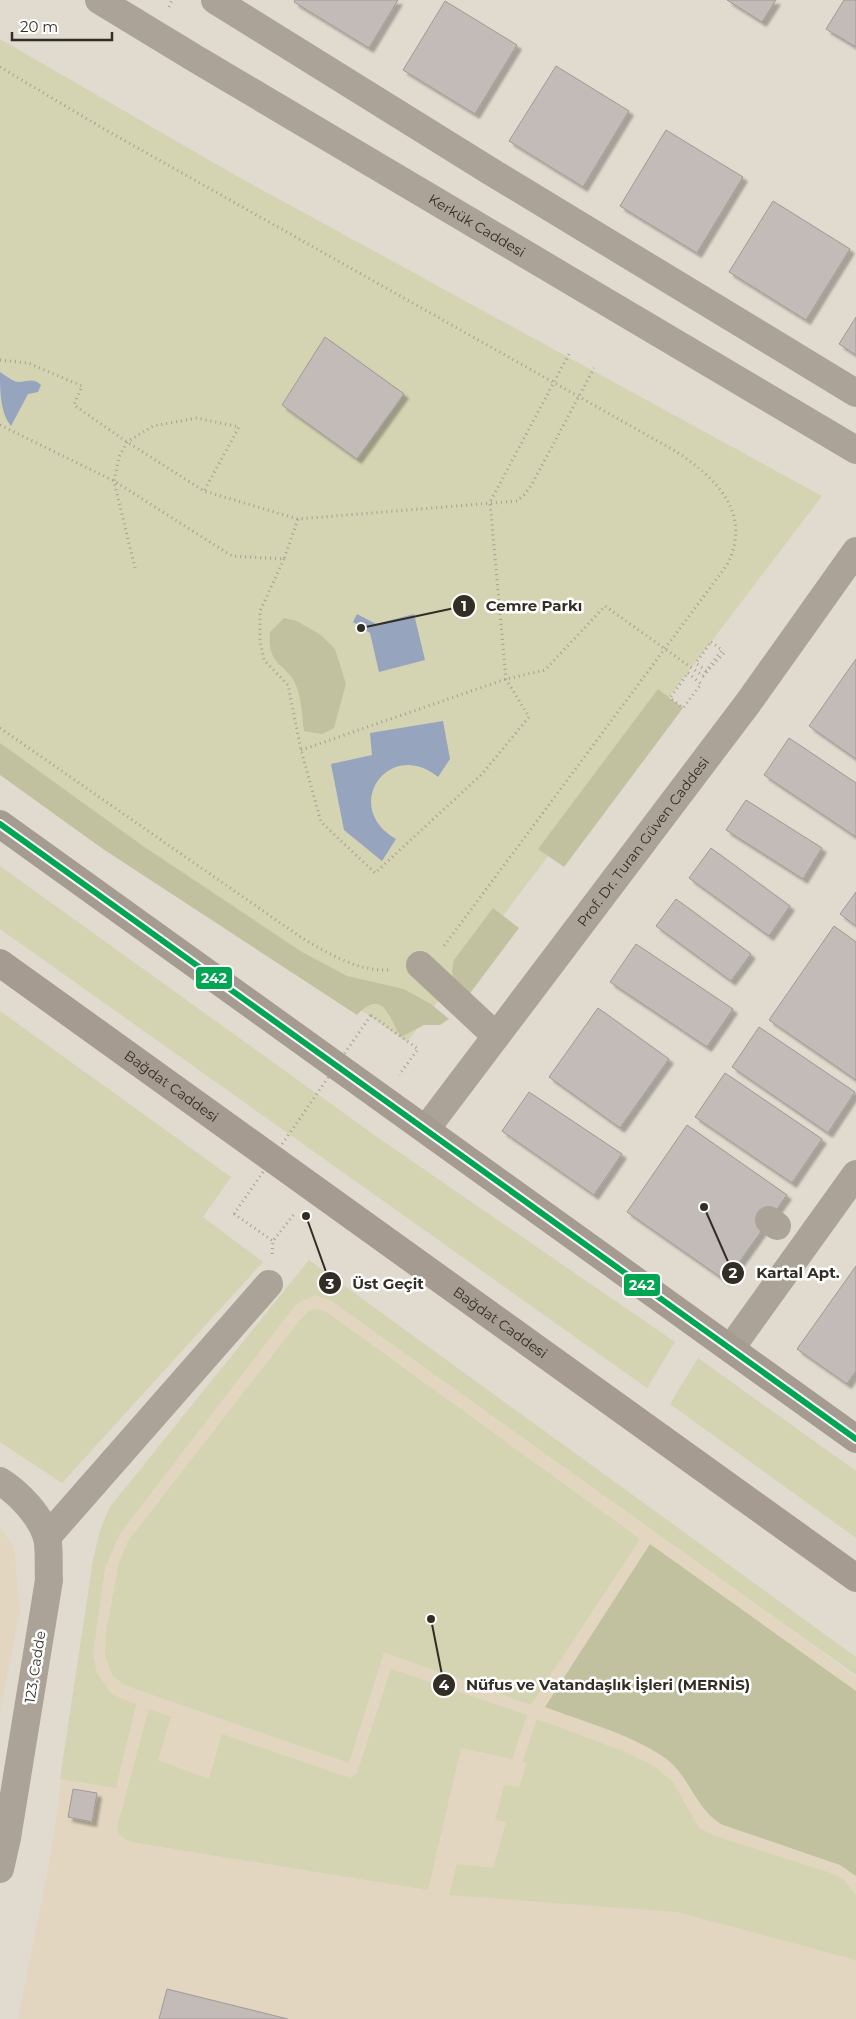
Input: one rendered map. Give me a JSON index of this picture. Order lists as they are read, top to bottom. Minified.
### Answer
{"streets":{"main road":["Bağdat Caddesi"],"street":["Kerkük Caddesi","Prof. Dr. Turan Güven Caddesi","123. Cadde"]},"places":["Cemre Parkı","Kartal Apt.","Üst Geçit","Nüfus ve Vatandaşlık İşleri (MERNİS)"],"lines":["transit line 242"],"scale_bar":"20 m"}
